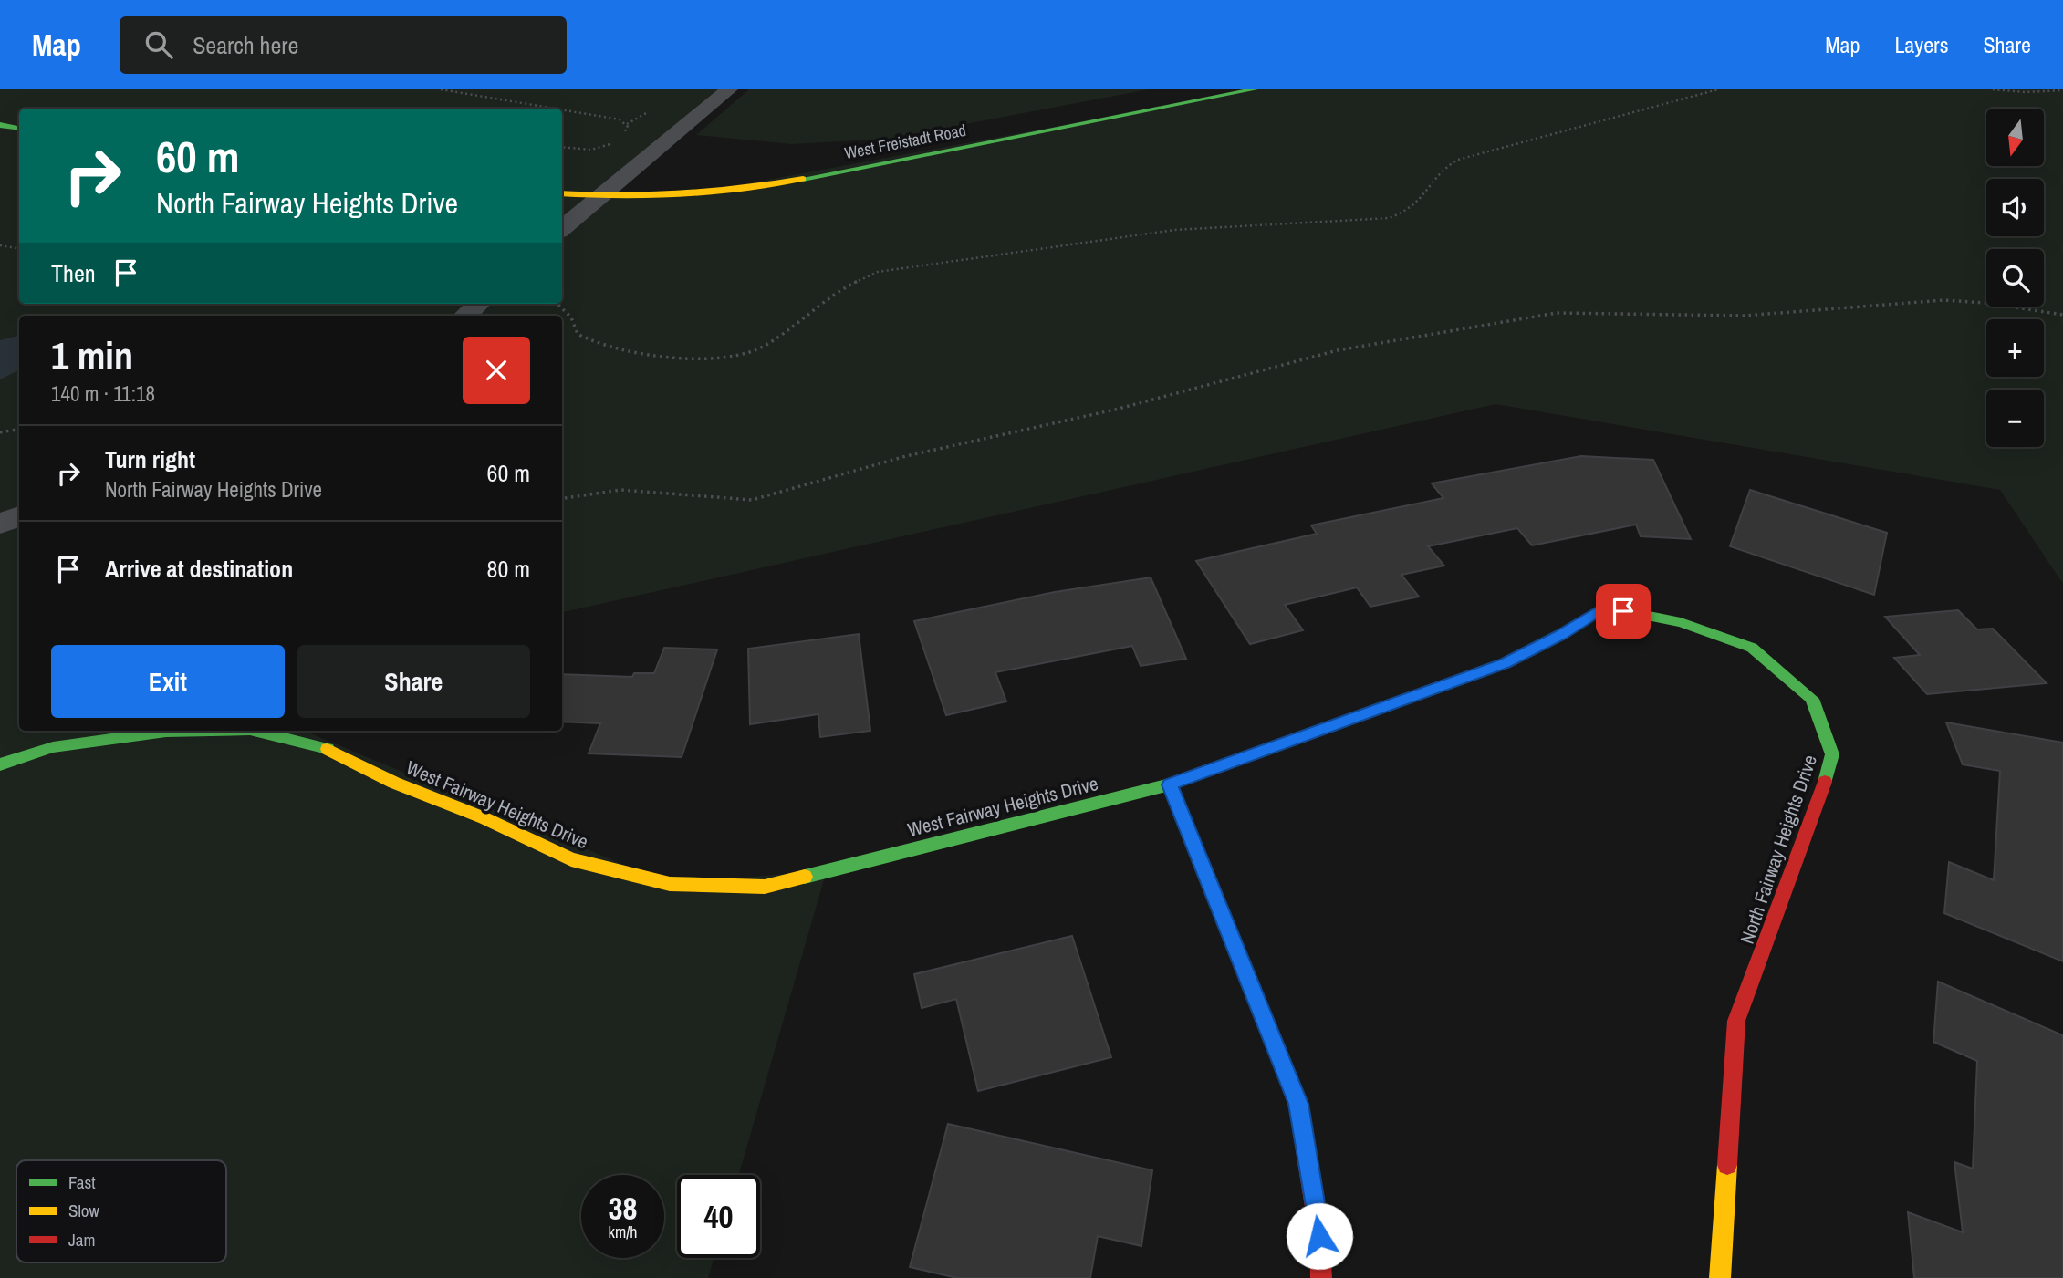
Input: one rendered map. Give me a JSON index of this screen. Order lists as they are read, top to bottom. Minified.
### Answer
{"streets":{"street":["West Freistadt Road","West Fairway Heights Drive","North Fairway Heights Drive"]},"crossings":[["West Fairway Heights Drive","North Fairway Heights Drive"]],"legend":["Fast","Slow","Jam"],"north":"bottom","page":{"header":"Map","search":"Search here","nav":["Map","Layers","Share"],"map_buttons":["+","−"],"turn":["60 m","North Fairway Heights Drive"],"then":"Then","heading":["1 min","140 m · 11:18"],"list":[{"name":"Turn right","note":"North Fairway Heights Drive","value":"60 m"},{"name":"Arrive at destination","value":"80 m"}],"buttons":["Exit","Share"],"speed":"38 km/h","limit":"40"}}
